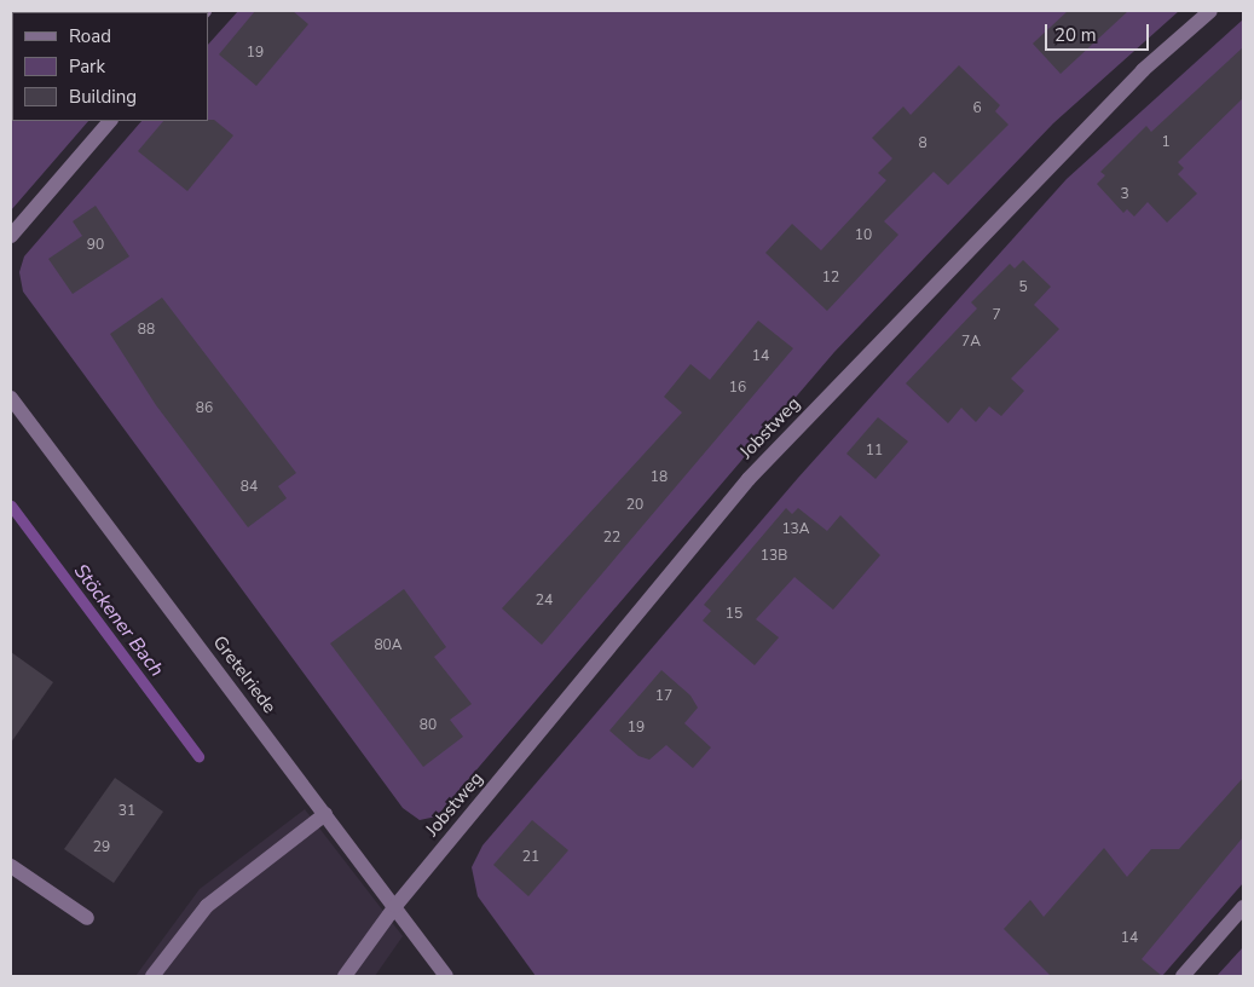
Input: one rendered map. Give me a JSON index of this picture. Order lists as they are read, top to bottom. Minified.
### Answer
{"streets":{"street":["Jobstweg","Gretelriede"]},"crossings":[["Jobstweg","Gretelriede"]],"water":["Stöckener Bach"],"house_numbers":["19","6","1","8","3","10","90","12","5","7","88","7A","14","16","86","11","18","84","20","13A","22","13B","24","15","80A","17","80","19","31","29","21","14"],"legend":["Road","Park","Building"],"scale_bar":"20 m"}
